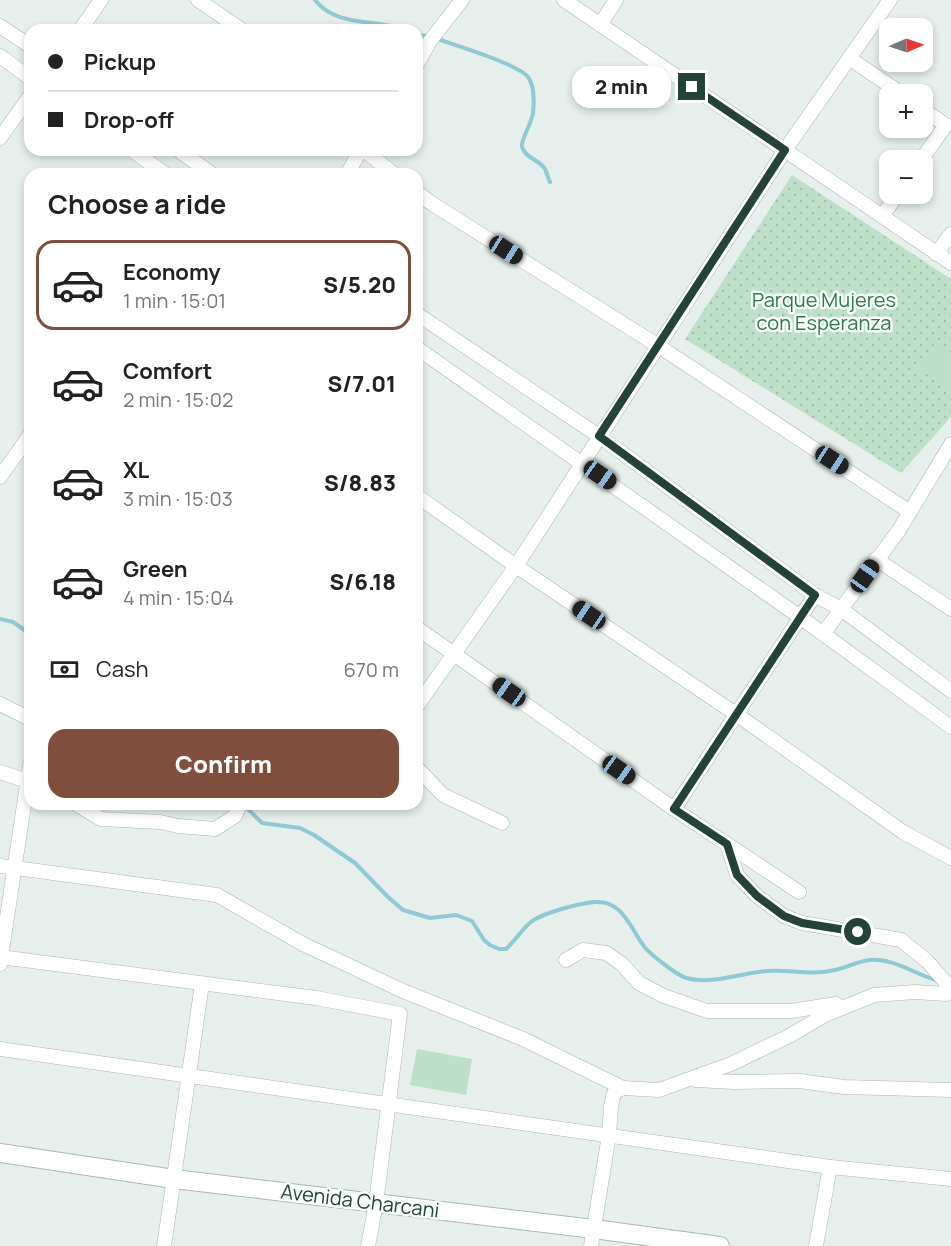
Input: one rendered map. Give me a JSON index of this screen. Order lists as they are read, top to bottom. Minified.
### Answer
{"streets":{"main road":["Avenida Charcani"]},"parks":["Parque Mujeres con Esperanza"],"north":"right","page":{"map_buttons":["+","−"],"banner":["Pickup","Drop-off"],"bubble":"2 min","heading":"Choose a ride","list":[{"name":"Economy","note":"1 min · 15:01","value":"S/5.20"},{"name":"Comfort","note":"2 min · 15:02","value":"S/7.01"},{"name":"XL","note":"3 min · 15:03","value":"S/8.83"},{"name":"Green","note":"4 min · 15:04","value":"S/6.18"}],"pay":["Cash","670 m"],"buttons":"Confirm"}}
